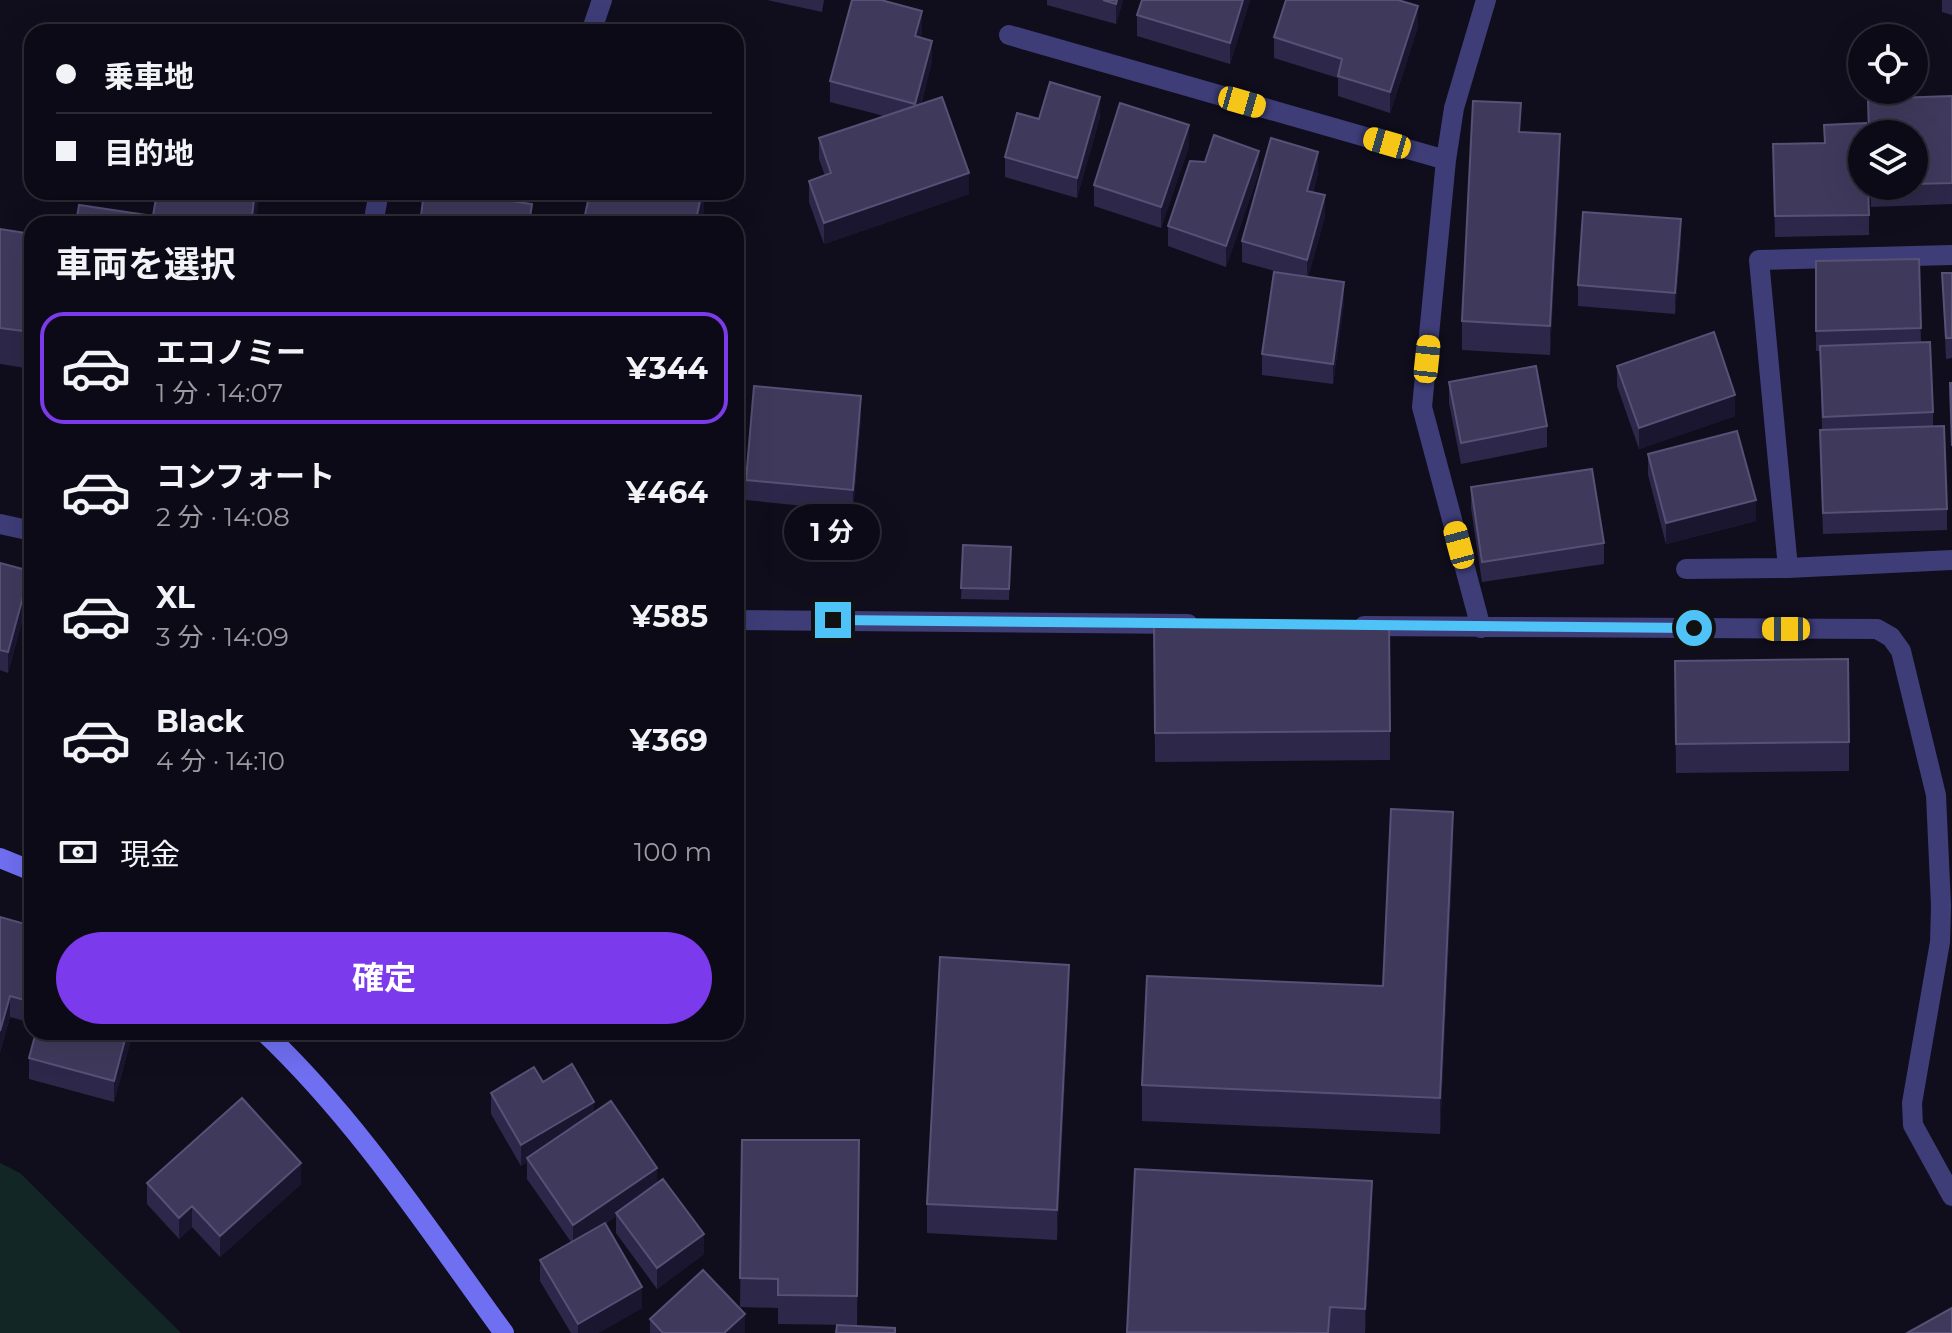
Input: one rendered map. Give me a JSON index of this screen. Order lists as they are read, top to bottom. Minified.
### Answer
{"page":{"banner":["乗車地","目的地"],"heading":"車両を選択","list":[{"name":"エコノミー","note":"1 分 · 14:07","value":"¥344"},{"name":"コンフォート","note":"2 分 · 14:08","value":"¥464"},{"name":"XL","note":"3 分 · 14:09","value":"¥585"},{"name":"Black","note":"4 分 · 14:10","value":"¥369"}],"bubble":"1 分","pay":["現金","100 m"],"buttons":"確定"}}
